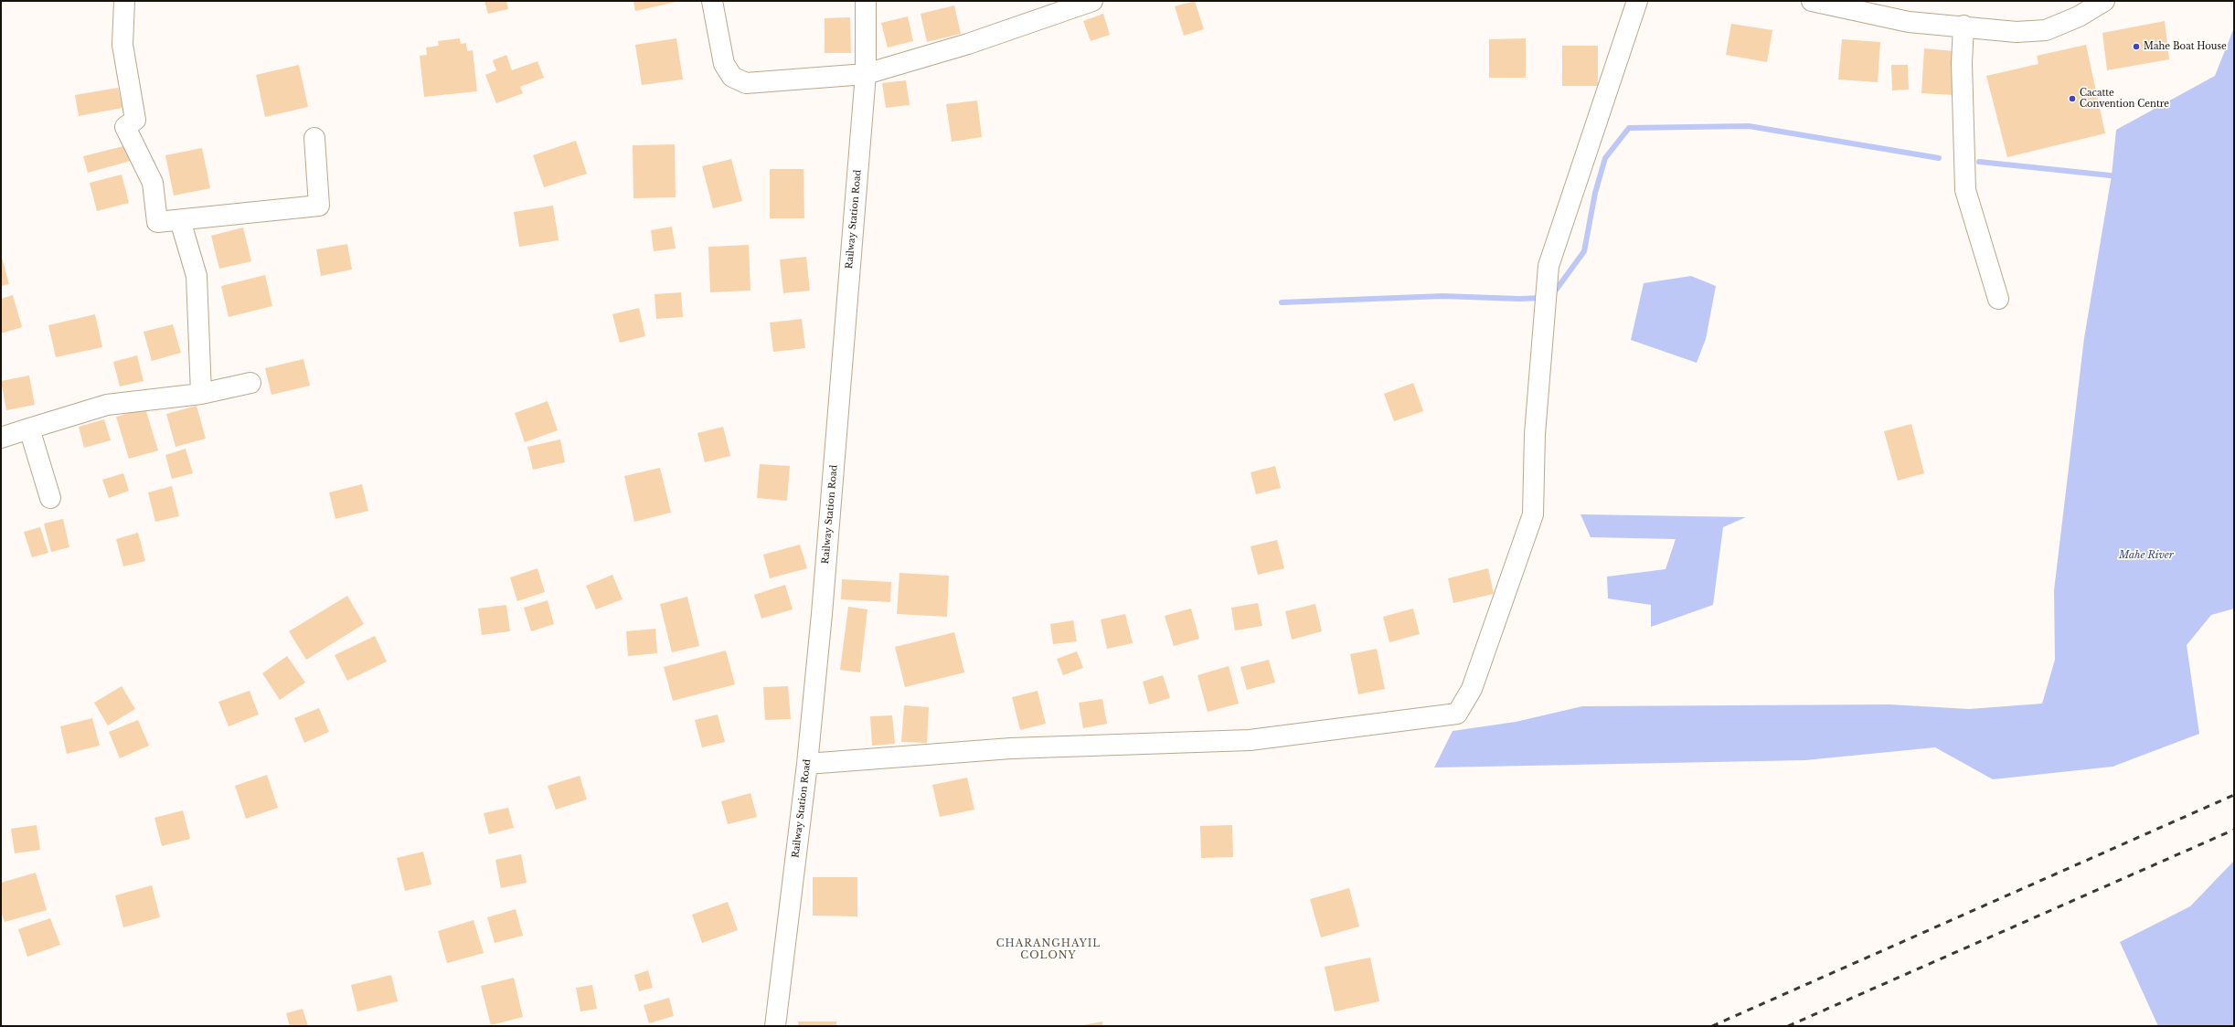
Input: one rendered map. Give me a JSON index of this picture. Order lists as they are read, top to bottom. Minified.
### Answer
{"streets":{"street":["Railway Station Road"]},"districts":["CHARANGHAYIL COLONY"],"water":["Mahe River"],"places":["Mahe Boat House","Cacatte Convention Centre"]}
